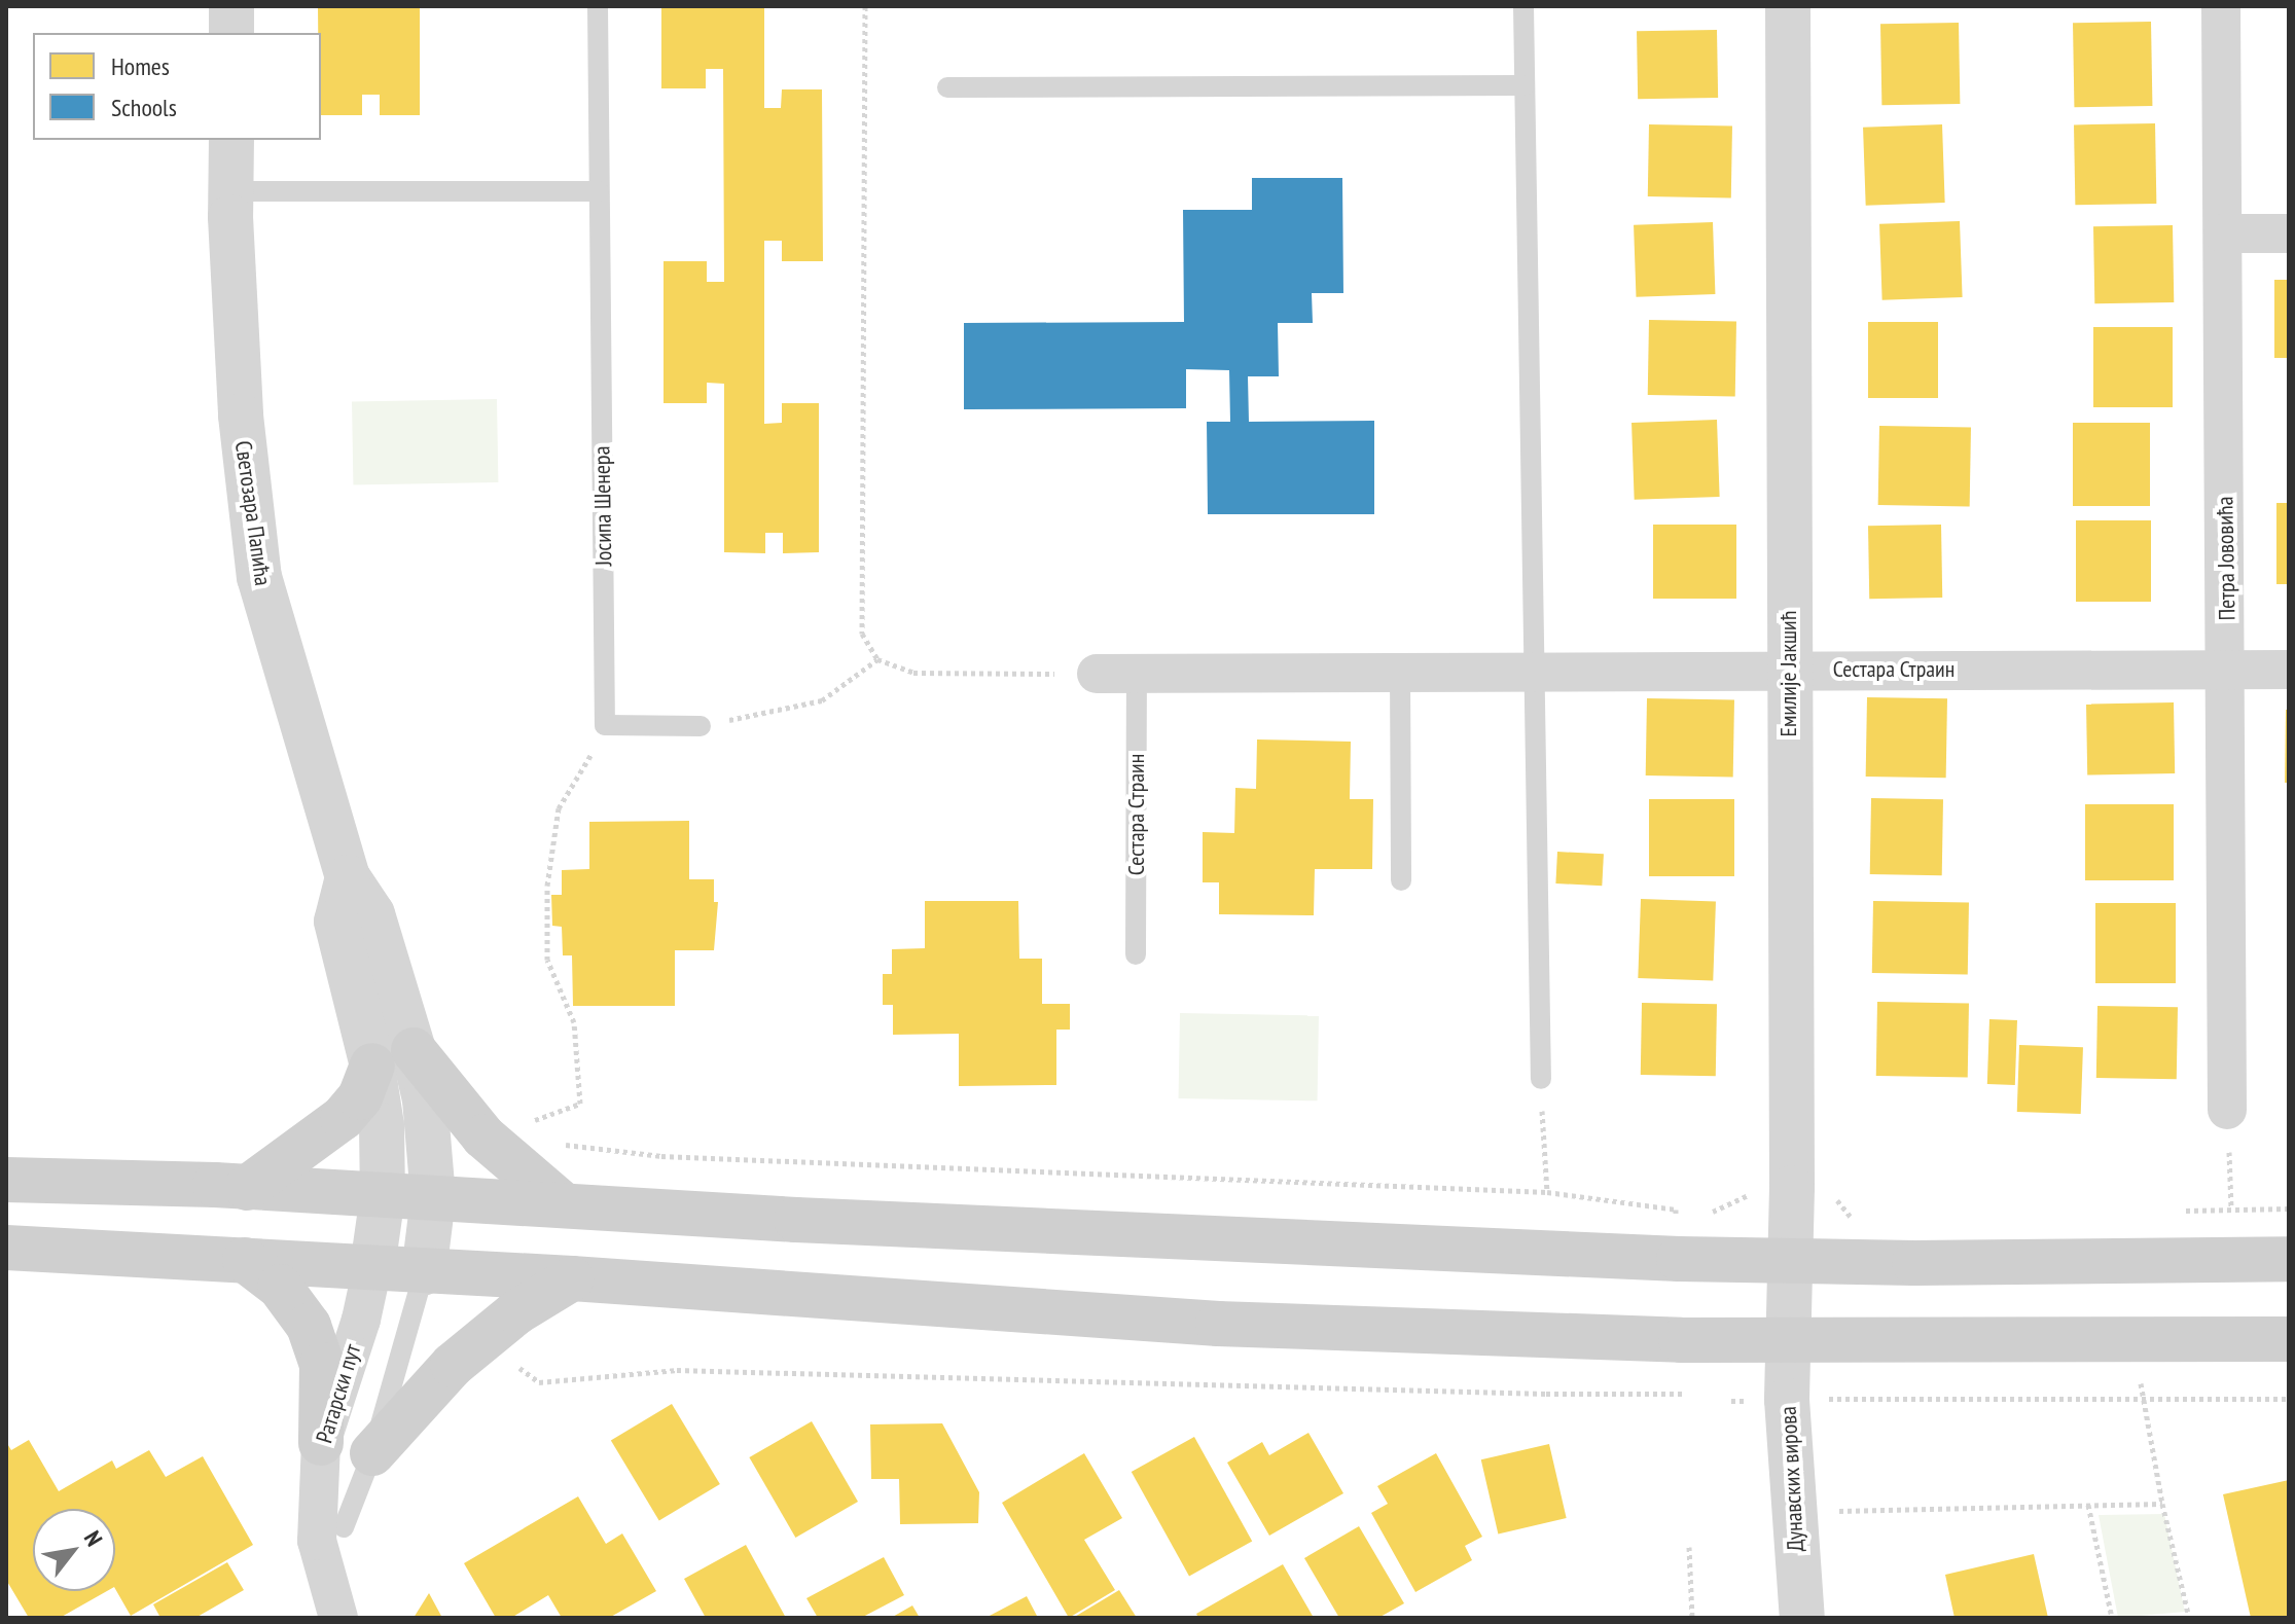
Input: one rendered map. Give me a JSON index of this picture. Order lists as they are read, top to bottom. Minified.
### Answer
{"streets":{"street":["Светозара Папића","Петра Јововића","Сестара Страин","Емилије Јакшић","Ратарски пут","Дунавских вирова"],"lane":["Јосипа Шенера"]},"crossings":[["Светозара Папића","Ратарски пут"],["Петра Јововића","Сестара Страин"],["Сестара Страин","Емилије Јакшић"],["Емилије Јакшић","Дунавских вирова"]],"legend":["Homes","Schools"],"north":"top right"}
